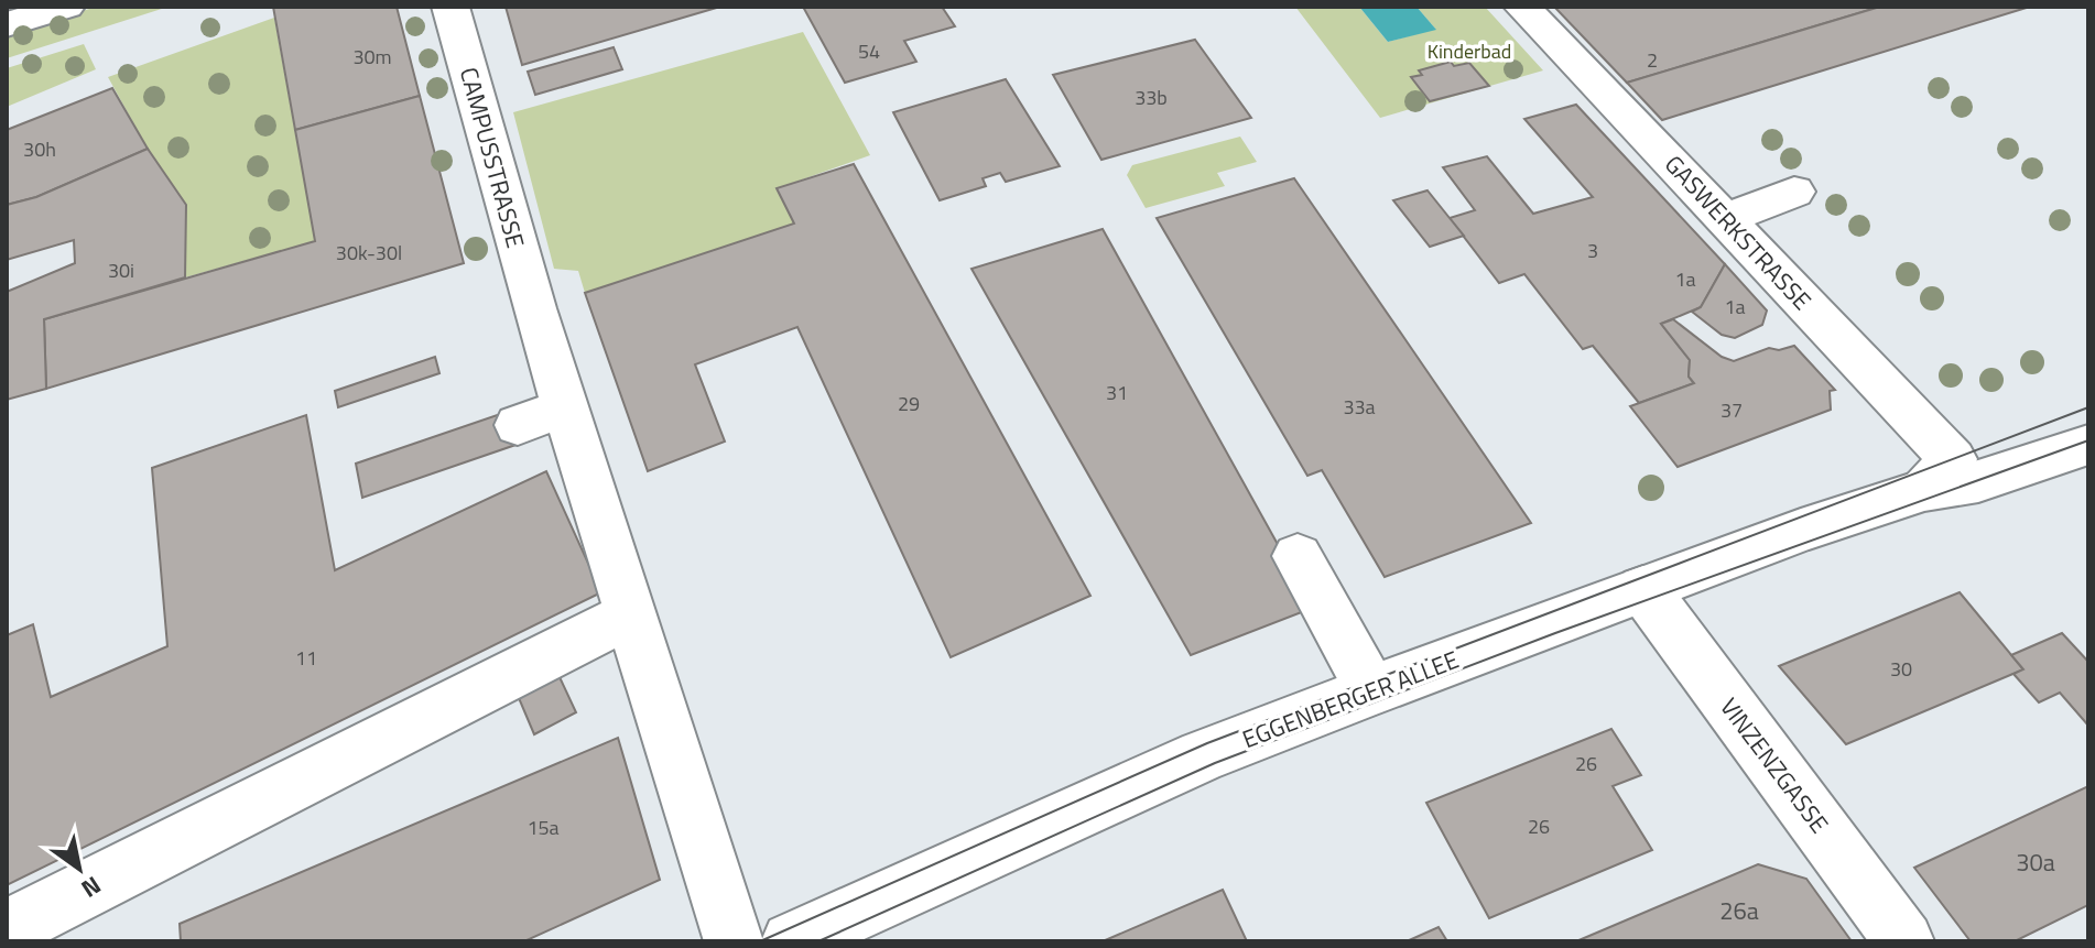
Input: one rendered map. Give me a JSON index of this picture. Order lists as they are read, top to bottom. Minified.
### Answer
{"streets":{"main road":["CAMPUSSTRASSE","GASWERKSTRASSE","EGGENBERGER ALLEE","VINZENZGASSE"]},"crossings":[["GASWERKSTRASSE","EGGENBERGER ALLEE"],["EGGENBERGER ALLEE","VINZENZGASSE"]],"parks":["Kinderbad"],"house_numbers":["54","30m","2","33b","30h","3","30k-30l","30i","1a","1a","31","29","33a","37","11","30","26","26","15a","30a","26a"],"north":"bottom right"}
